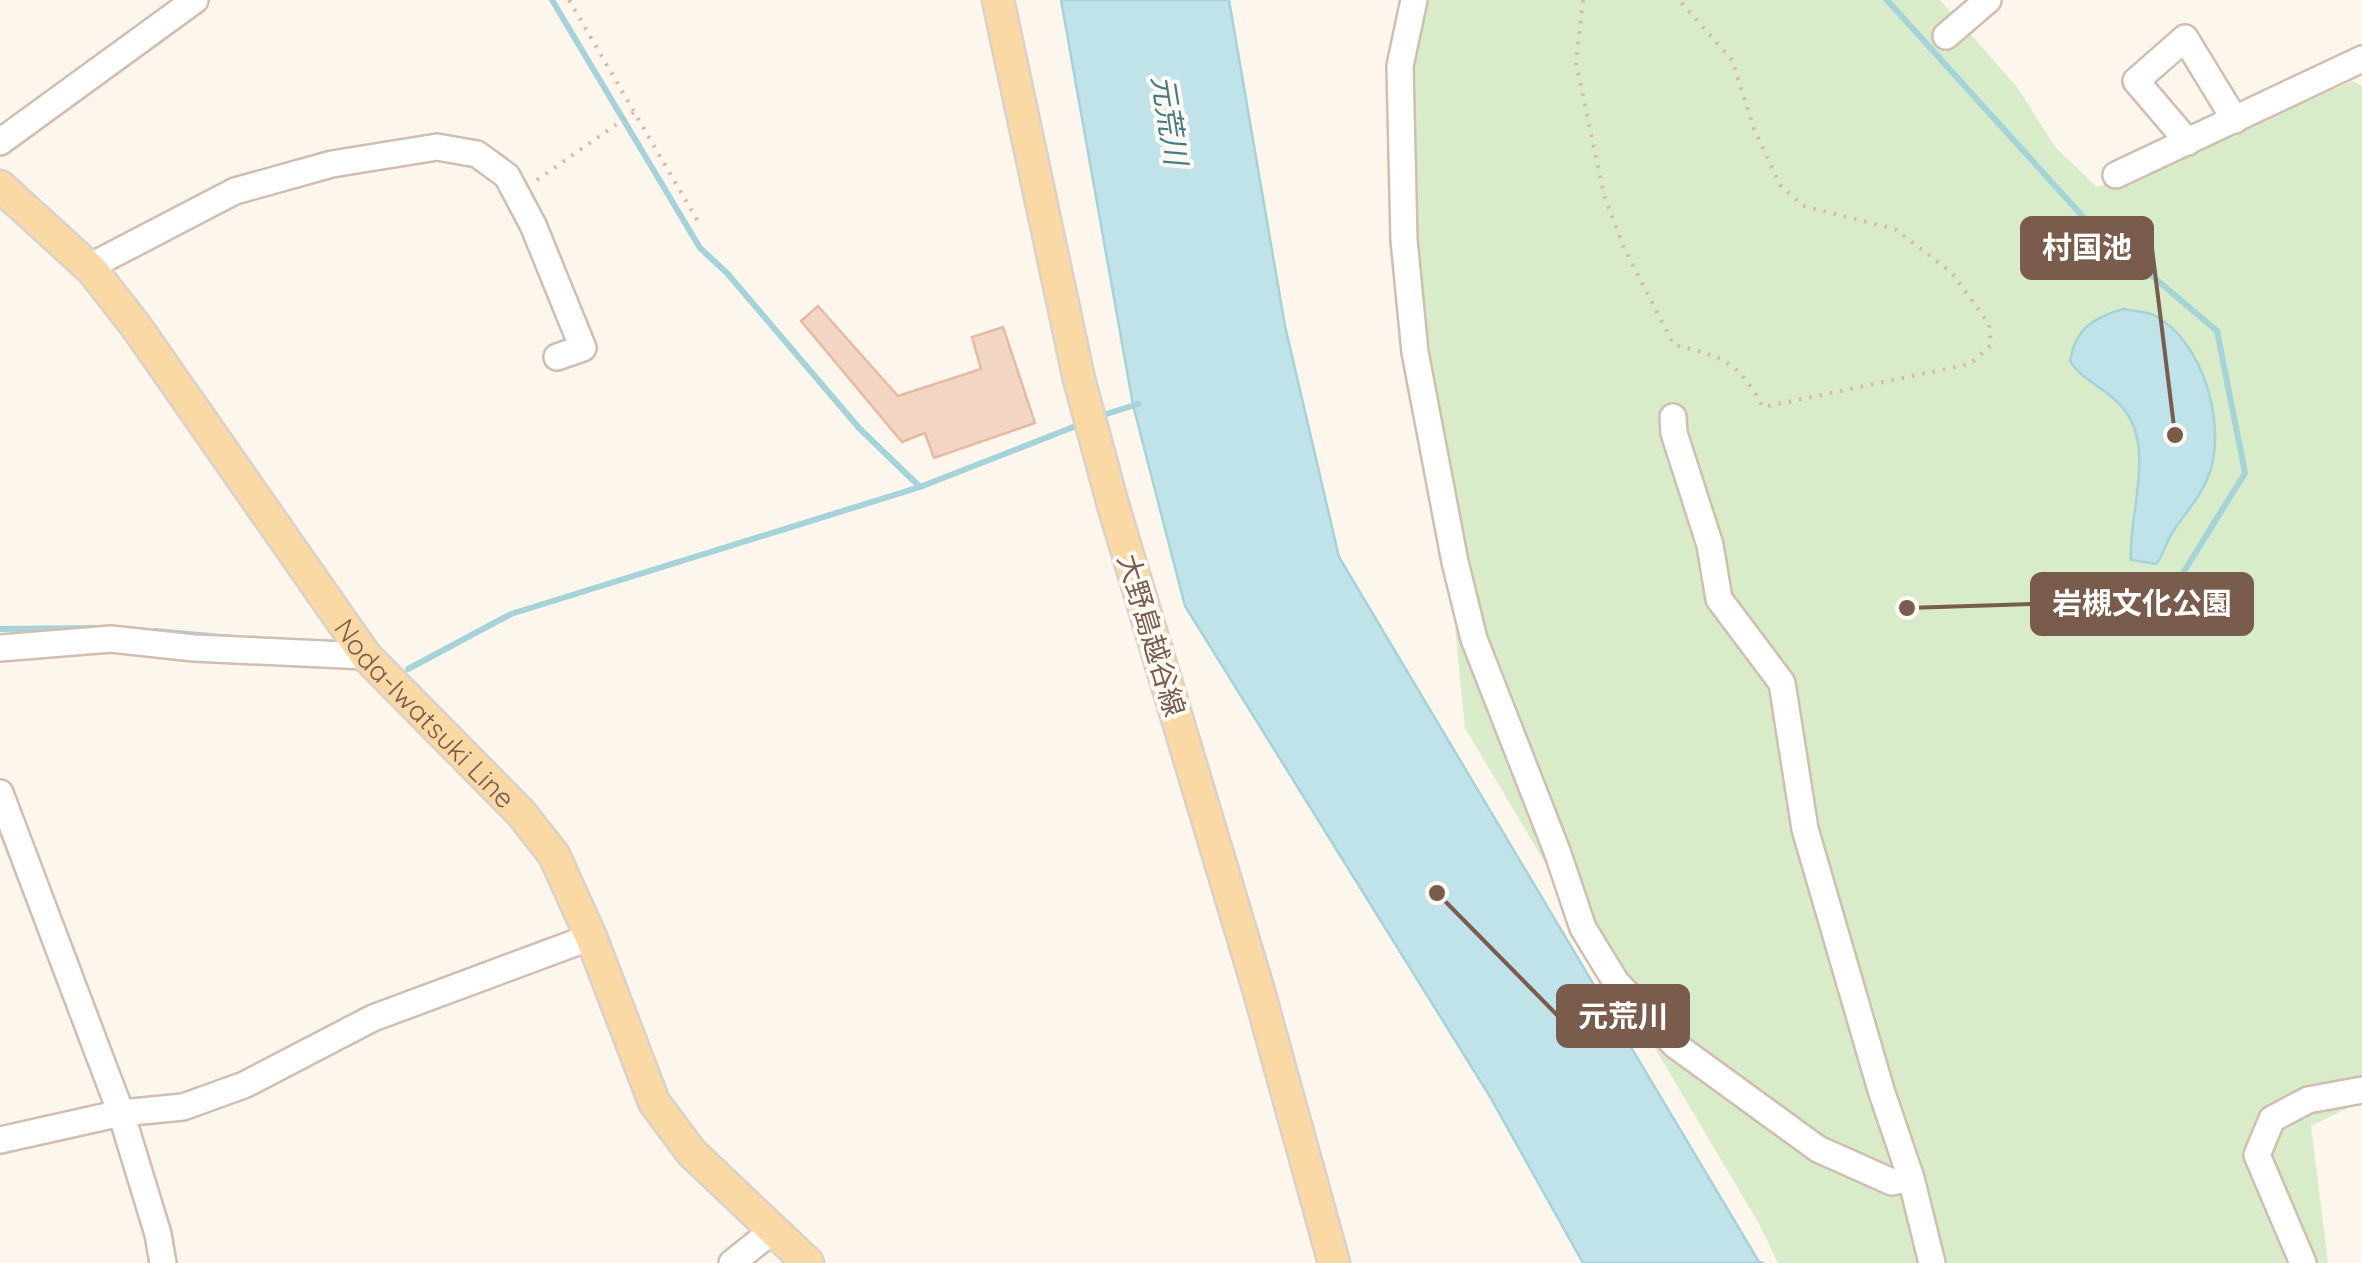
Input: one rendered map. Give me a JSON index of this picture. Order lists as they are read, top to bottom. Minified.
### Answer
{"streets":{"main road":["大野島越谷線","Noda-Iwatsuki Line"]},"water":["元荒川"],"places":["村国池","岩槻文化公園","元荒川"]}
